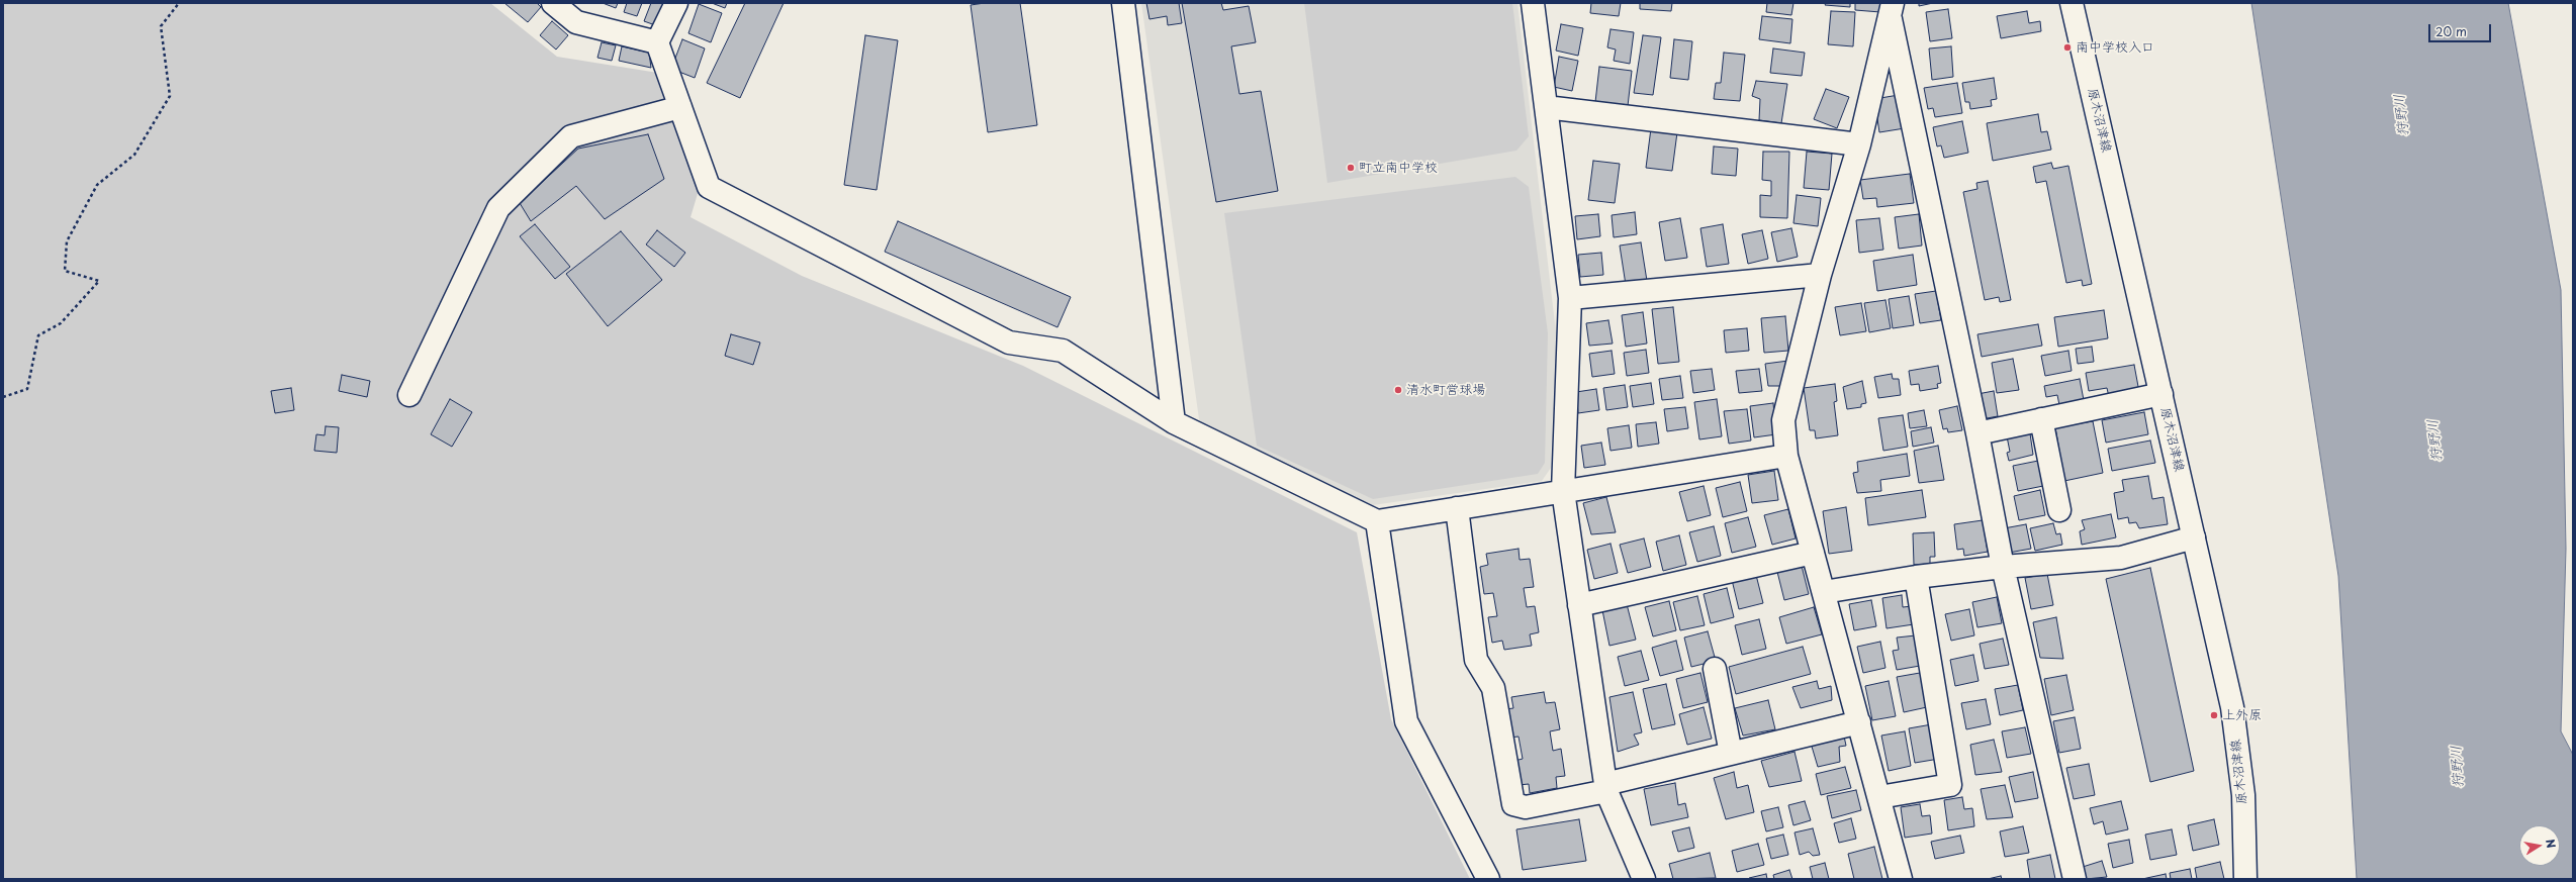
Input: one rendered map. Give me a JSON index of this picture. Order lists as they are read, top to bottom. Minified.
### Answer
{"streets":{"street":["原木沼津線"]},"water":["狩野川"],"places":["南中学校入口","町立南中学校","清水町営球場","上外原"],"scale_bar":"20 m","north":"right"}
